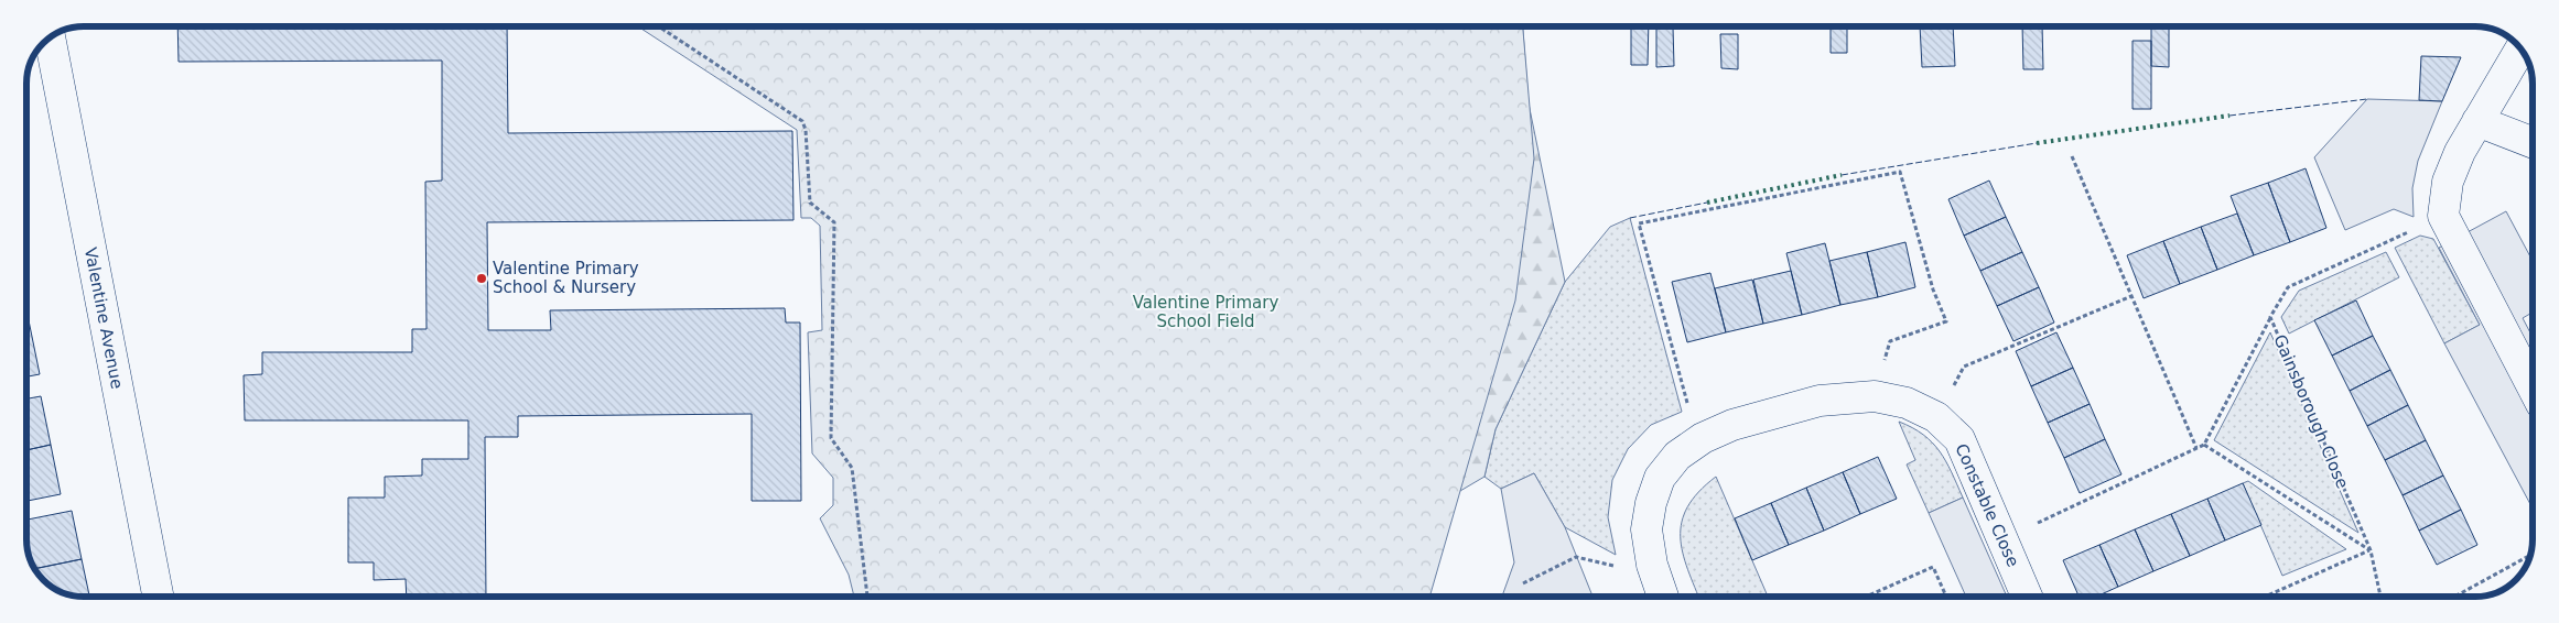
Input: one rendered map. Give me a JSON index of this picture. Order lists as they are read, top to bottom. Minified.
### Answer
{"streets":{"street":["Valentine Avenue","Constable Close"],"path":["Gainsborough Close"]},"parks":["Valentine Primary School Field"],"places":["Valentine Primary School & Nursery"]}
